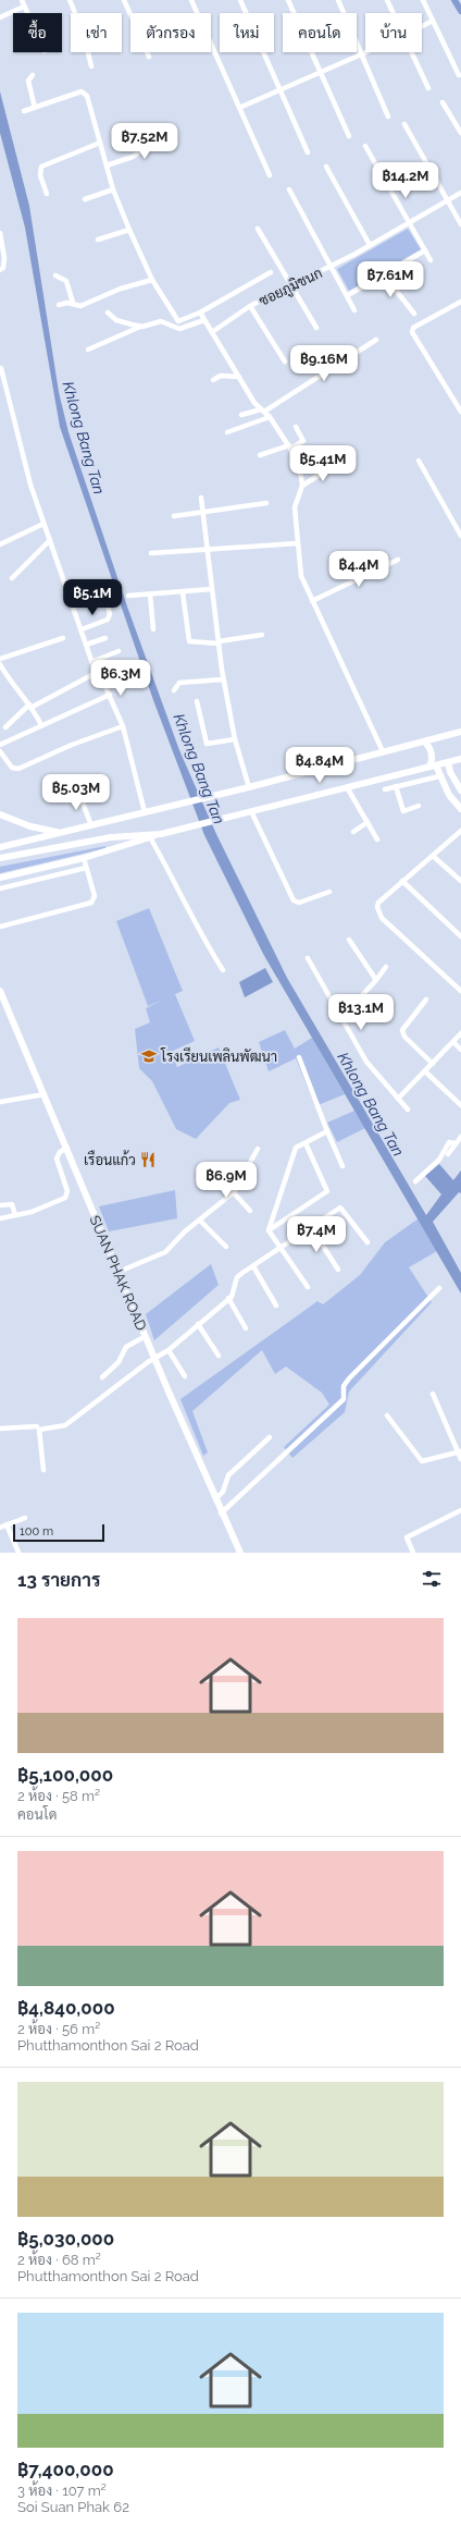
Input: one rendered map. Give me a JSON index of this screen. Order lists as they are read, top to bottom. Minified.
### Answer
{"streets":{"main road":["SUAN PHAK ROAD"],"street":["ซอยภูมิชนก"]},"water":["Khlong Bang Tan"],"places":{"school or university":["โรงเรียนเพลินพัฒนา"],"restaurant":["เรือนแก้ว"]},"scale_bar":"100 m","page":{"chip":["ซื้อ","เช่า","ตัวกรอง","ใหม่","คอนโด","บ้าน"],"price":["฿7.52M","฿14.2M","฿7.61M","฿9.16M","฿5.41M","฿4.4M","฿5.1M","฿6.3M","฿4.84M","฿5.03M","฿13.1M","฿6.9M","฿7.4M"],"scale":"100 m","heading":"13 รายการ","list":[{"name":"฿5,100,000","note":"2 ห้อง · 58 m² · คอนโด"},{"name":"฿4,840,000","note":"2 ห้อง · 56 m² · Phutthamonthon Sai 2 Road"},{"name":"฿5,030,000","note":"2 ห้อง · 68 m² · Phutthamonthon Sai 2 Road"},{"name":"฿7,400,000","note":"3 ห้อง · 107 m² · Soi Suan Phak 62"}]}}
